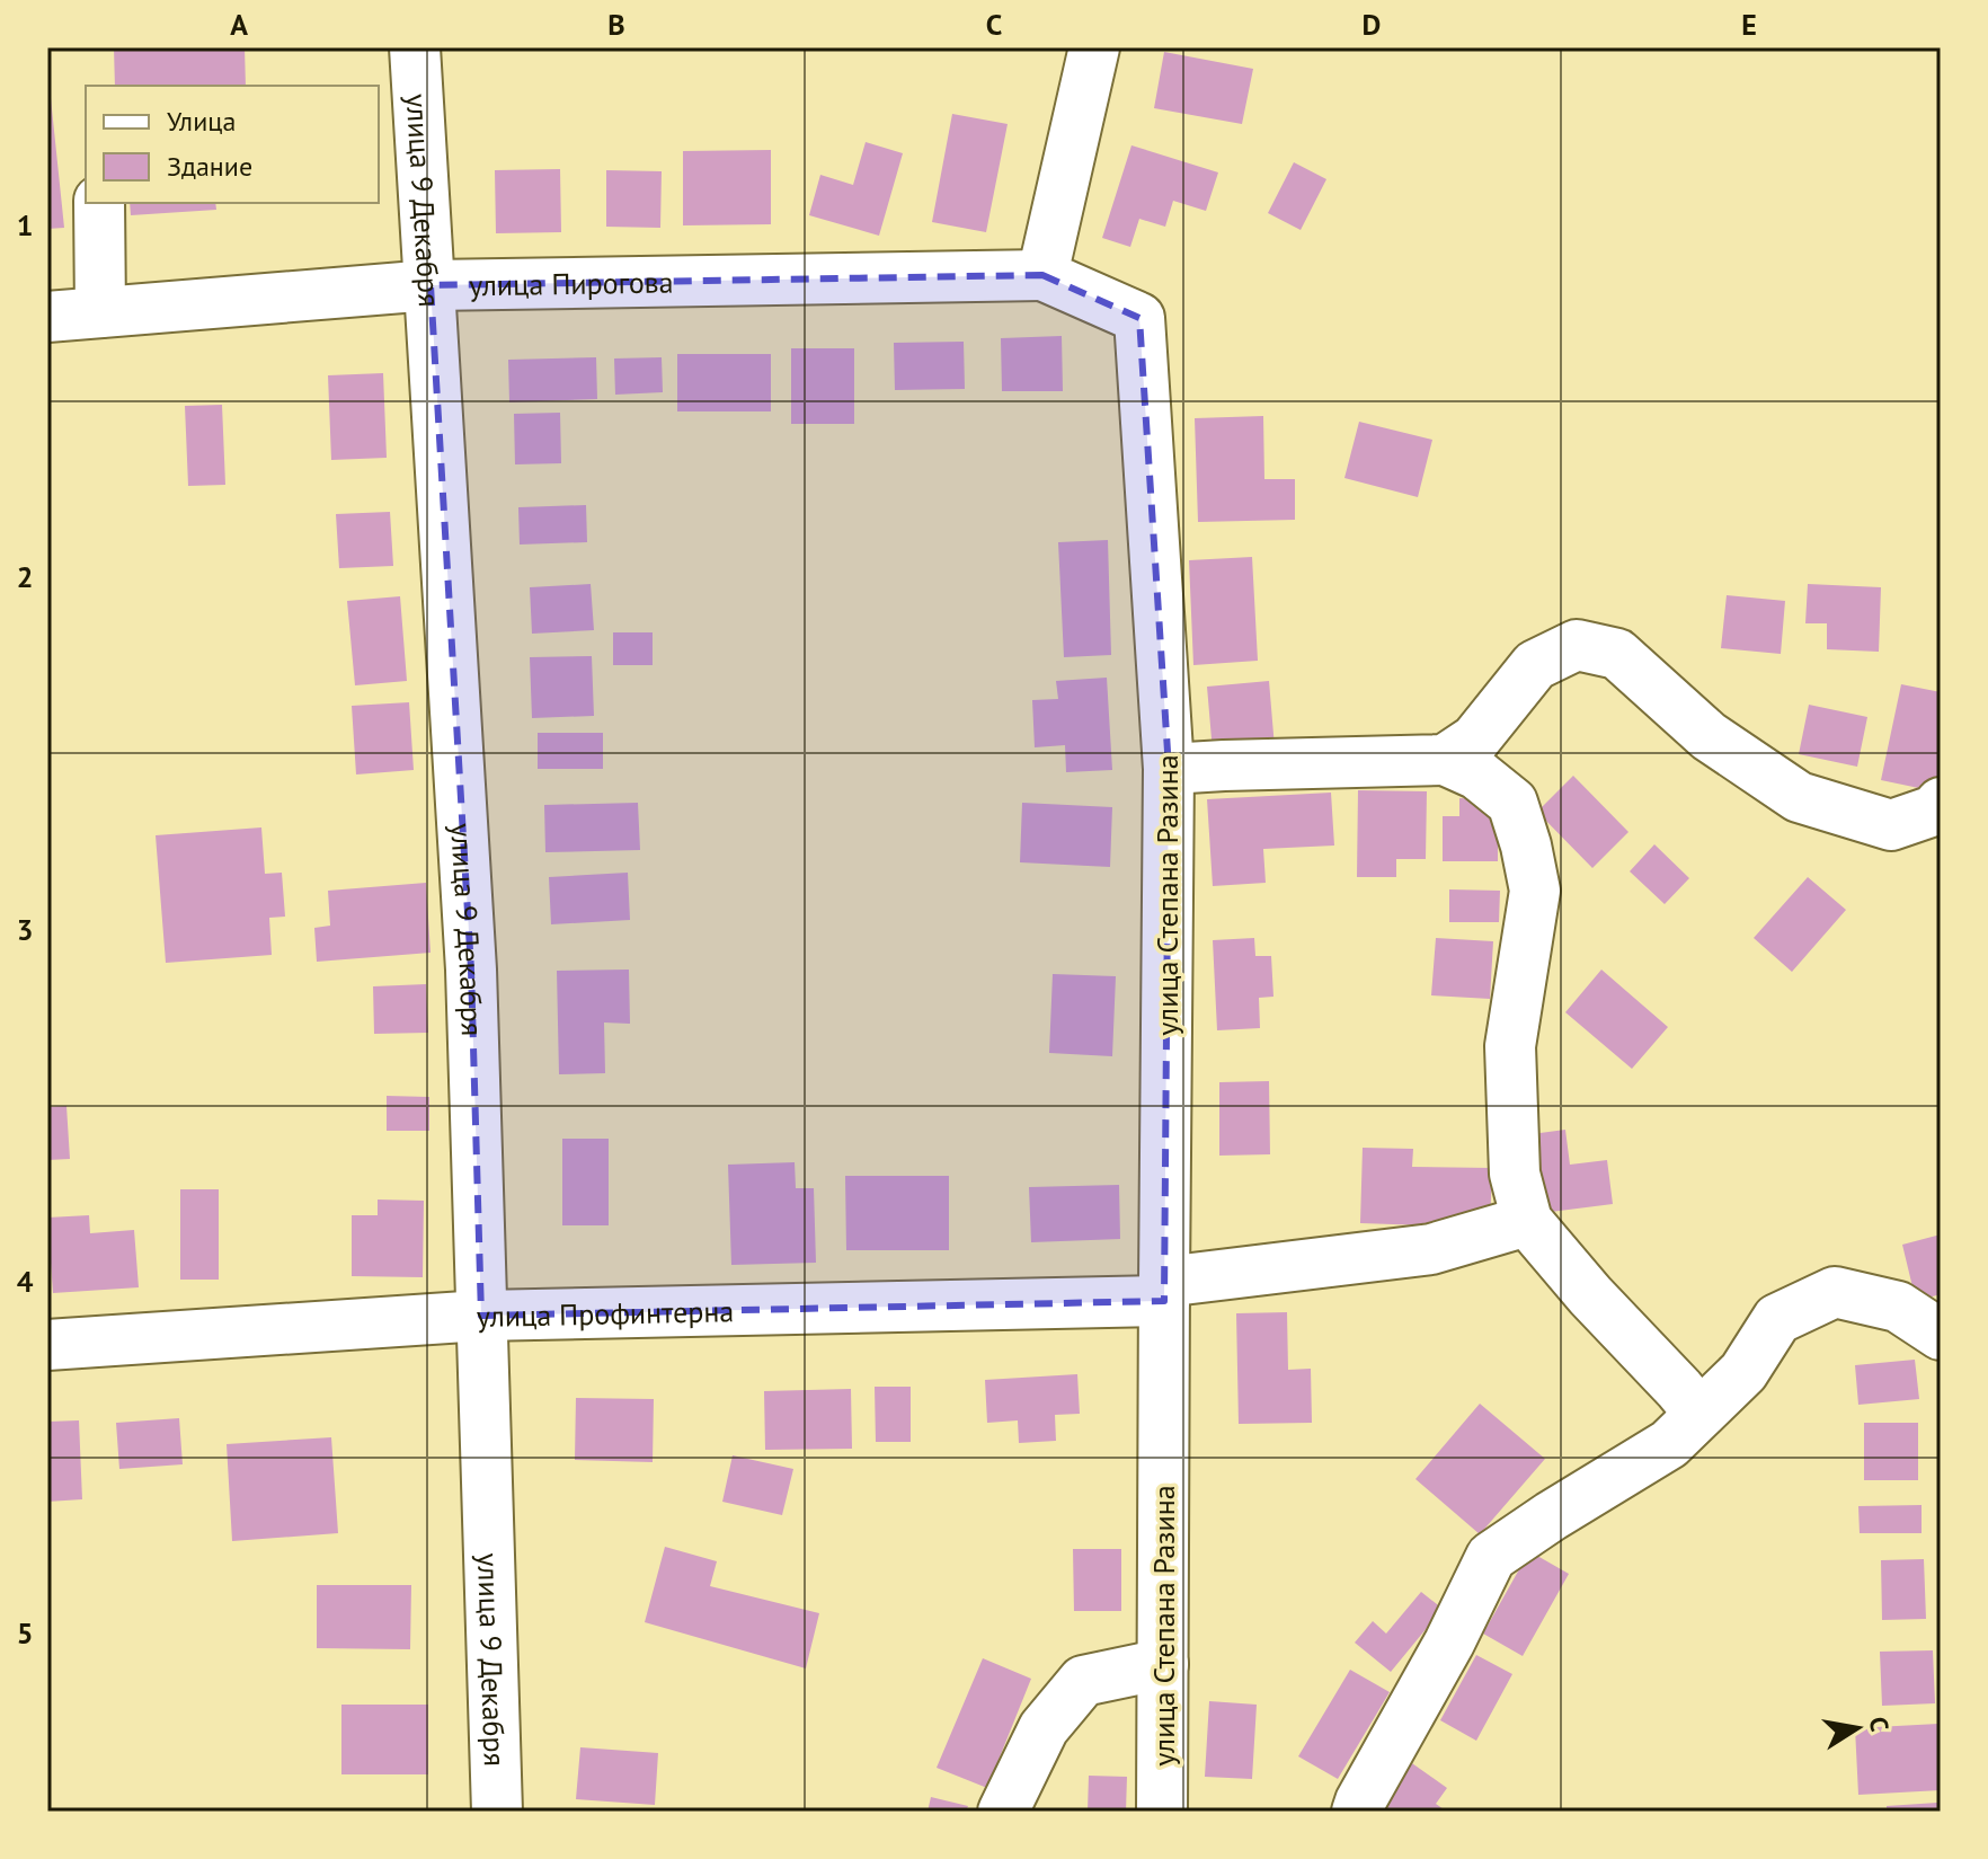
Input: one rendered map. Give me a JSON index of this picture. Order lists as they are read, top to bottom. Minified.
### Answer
{"streets":{"street":["улица 9 Декабря","улица Пирогова","улица Степана Разина","улица Профинтерна"]},"crossings":[["улица 9 Декабря","улица Пирогова"],["улица 9 Декабря","улица Профинтерна"],["улица Пирогова","улица Степана Разина"],["улица Степана Разина","улица Профинтерна"]],"legend":["Улица","Здание"],"north":"right","grid":{"columns":["A","B","C","D","E"],"rows":["1","2","3","4","5"]}}
